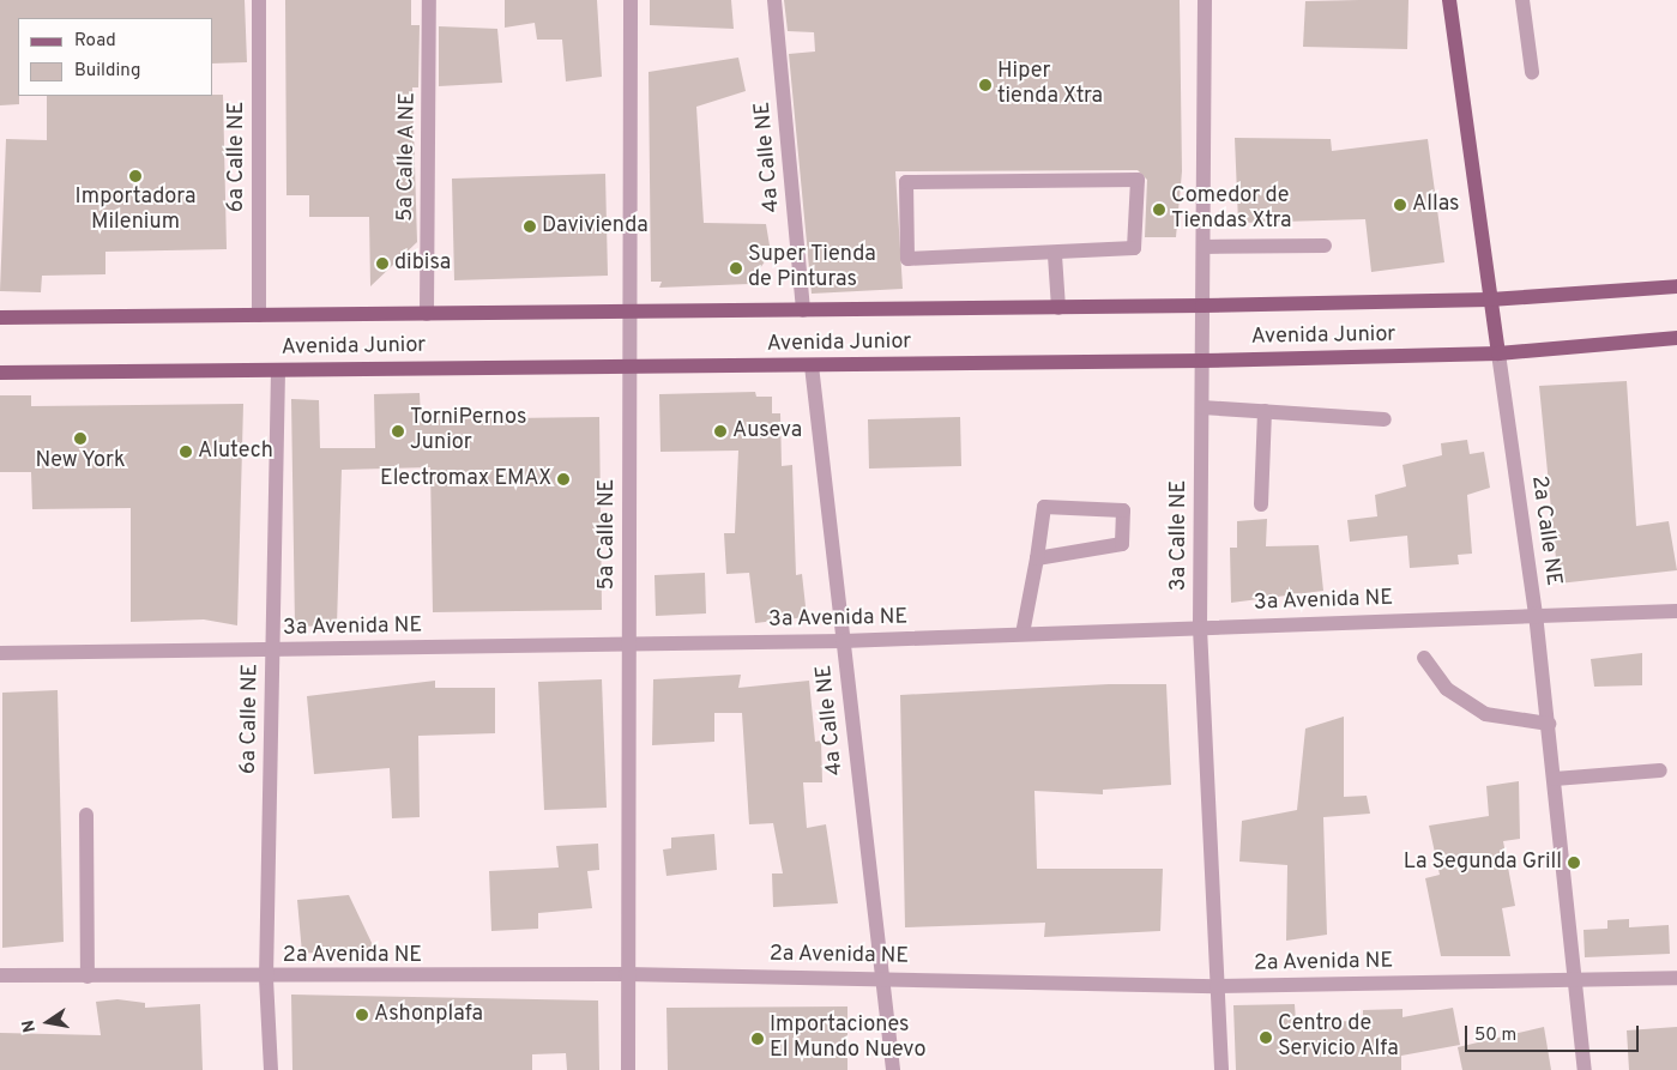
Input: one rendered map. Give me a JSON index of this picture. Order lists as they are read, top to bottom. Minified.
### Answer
{"streets":{"main road":["Avenida Junior","2a Calle NE"],"street":["6a Calle NE","5a Calle A NE","4a Calle NE","5a Calle NE","3a Calle NE","3a Avenida NE","2a Avenida NE"]},"crossings":[["6a Calle NE","Avenida Junior"],["6a Calle NE","3a Avenida NE"],["6a Calle NE","2a Avenida NE"],["5a Calle A NE","Avenida Junior"],["4a Calle NE","Avenida Junior"],["4a Calle NE","3a Avenida NE"],["4a Calle NE","2a Avenida NE"],["Avenida Junior","2a Calle NE"],["Avenida Junior","5a Calle NE"],["Avenida Junior","3a Calle NE"],["2a Calle NE","3a Avenida NE"],["2a Calle NE","2a Avenida NE"],["5a Calle NE","3a Avenida NE"],["5a Calle NE","2a Avenida NE"],["3a Calle NE","3a Avenida NE"],["3a Calle NE","2a Avenida NE"]],"places":["Hiper tienda Xtra","Importadora Milenium","Allas","Comedor de Tiendas Xtra","Davivienda","dibisa","Super Tienda de Pinturas","TorniPernos Junior","Auseva","New York","Alutech","Electromax EMAX","La Segunda Grill","Ashonplafa","Centro de Servicio Alfa","Importaciones El Mundo Nuevo"],"legend":["Road","Building"],"scale_bar":"50 m","north":"left"}
